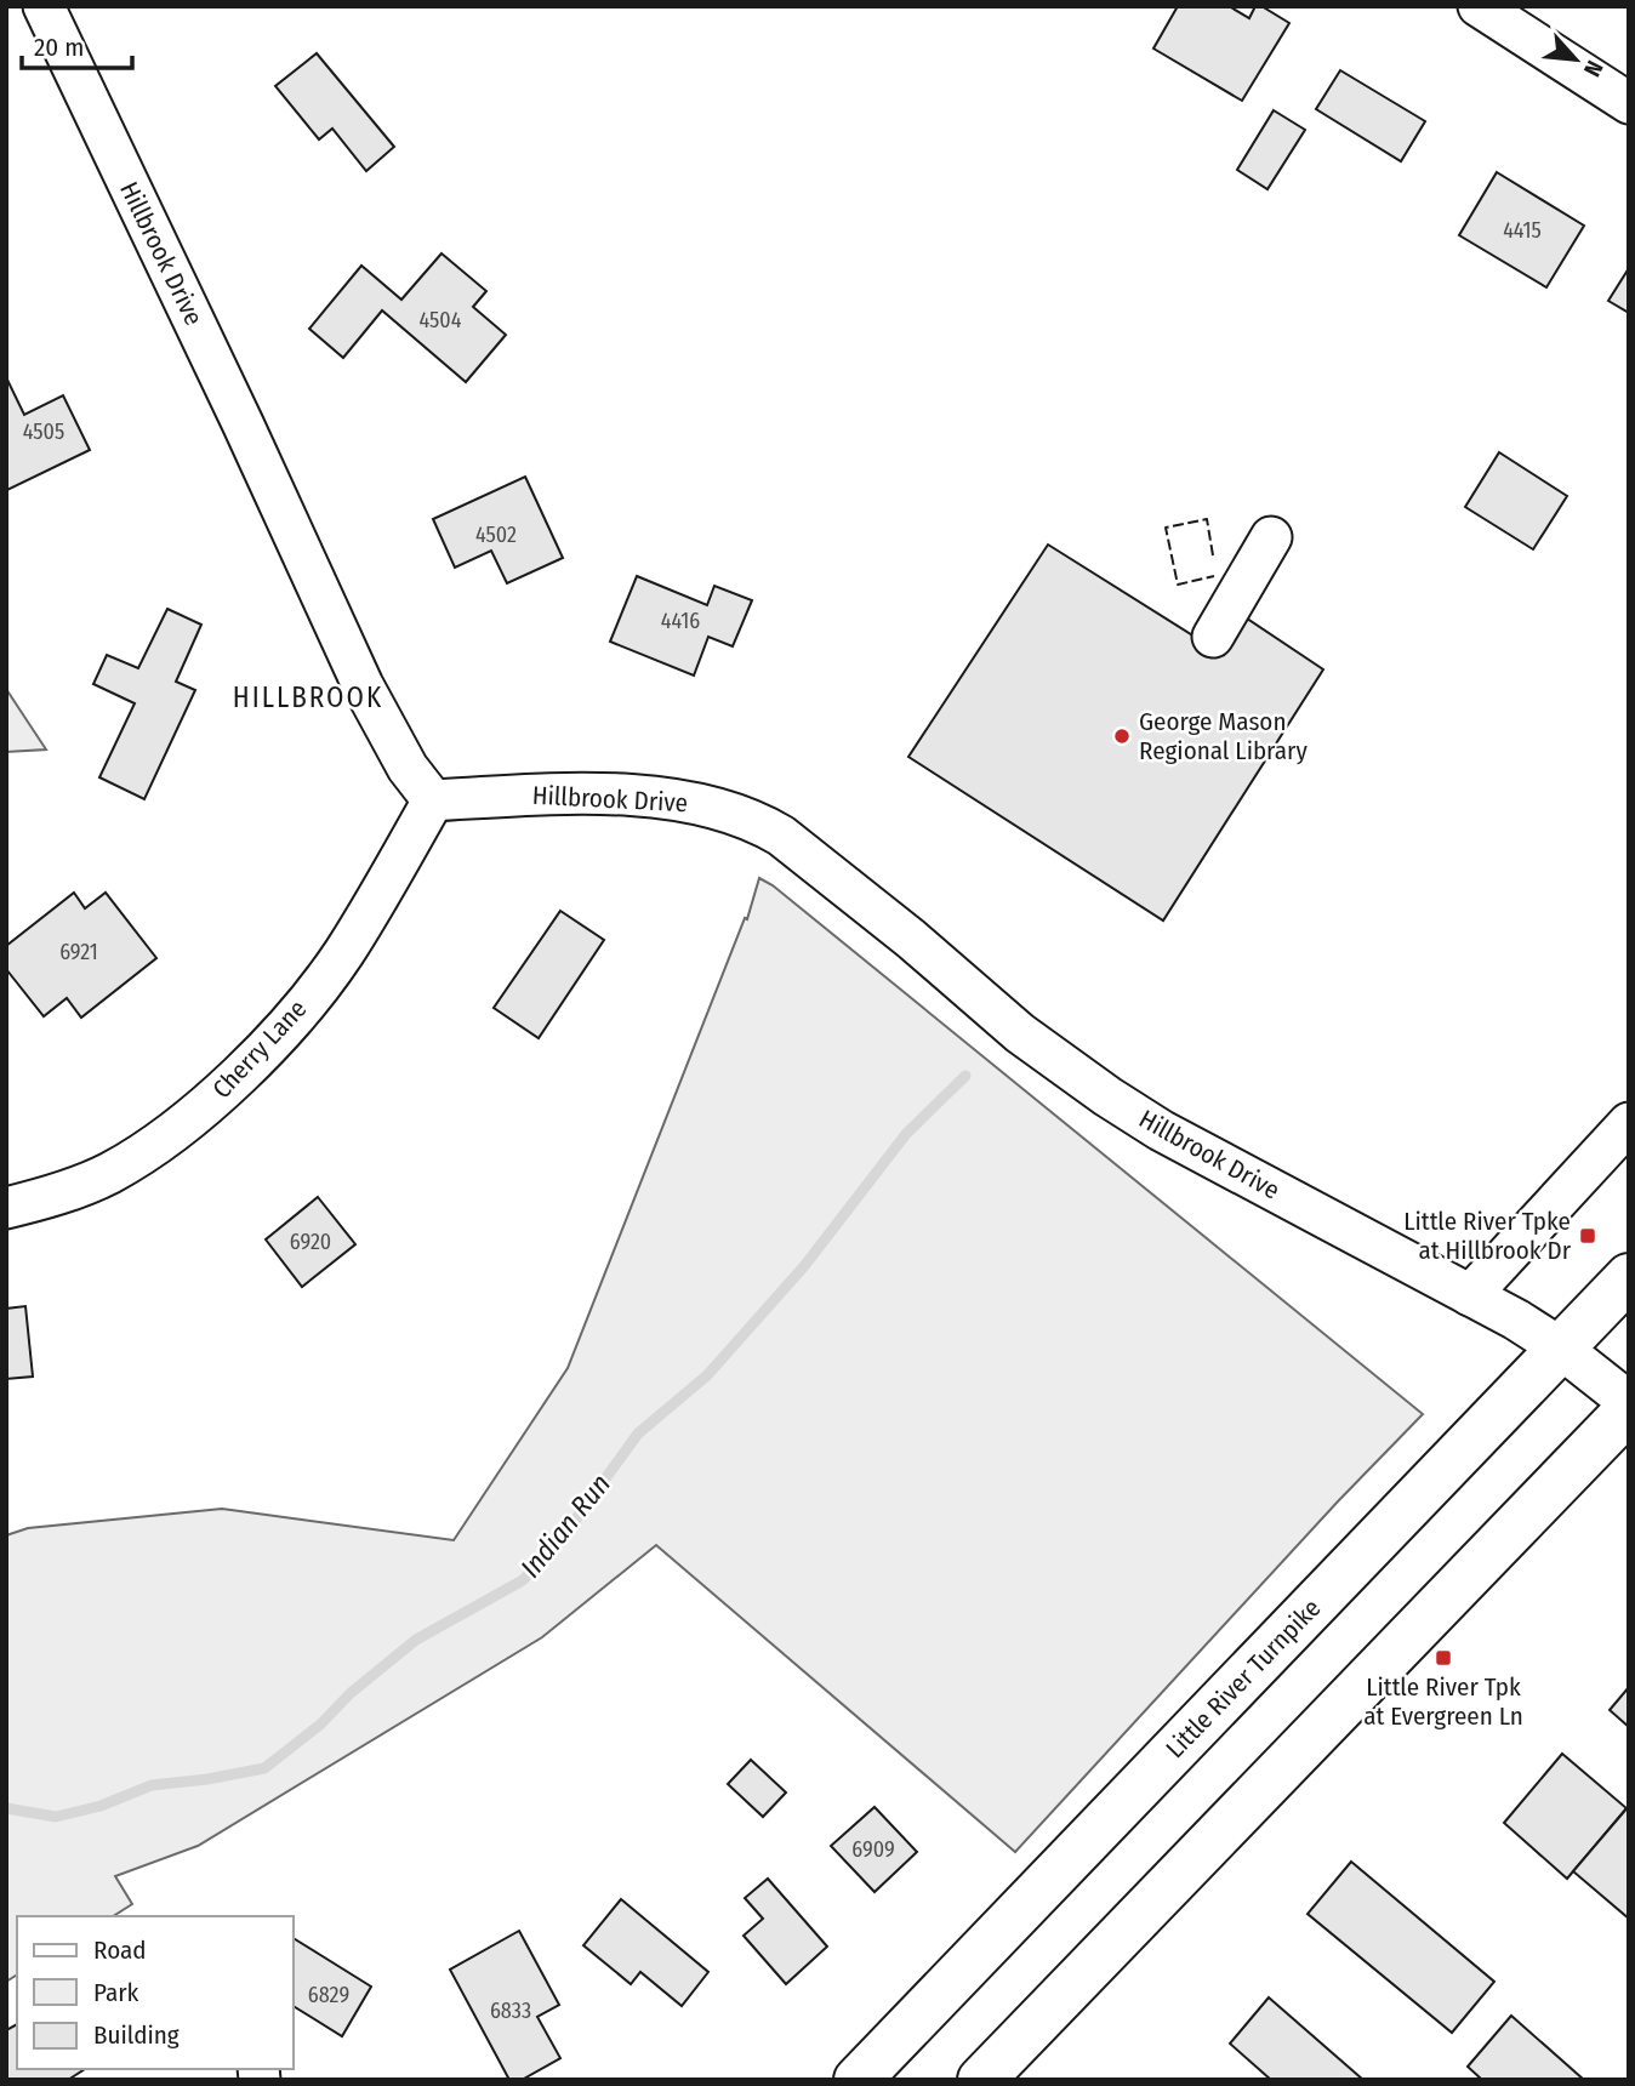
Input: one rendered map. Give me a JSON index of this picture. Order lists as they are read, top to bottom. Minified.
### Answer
{"streets":{"main road":["Little River Turnpike"],"street":["Hillbrook Drive","Cherry Lane"]},"crossings":[["Hillbrook Drive","Cherry Lane"],["Hillbrook Drive","Little River Turnpike"]],"districts":["HILLBROOK"],"water":["Indian Run"],"places":{"other":["George Mason Regional Library"],"transit":["Little River Tpke at Hillbrook Dr","Little River Tpk at Evergreen Ln"]},"house_numbers":["4415","4504","4505","4502","4416","6921","6920","6909","6829","6833"],"legend":["Road","Park","Building"],"scale_bar":"20 m","north":"bottom right"}
